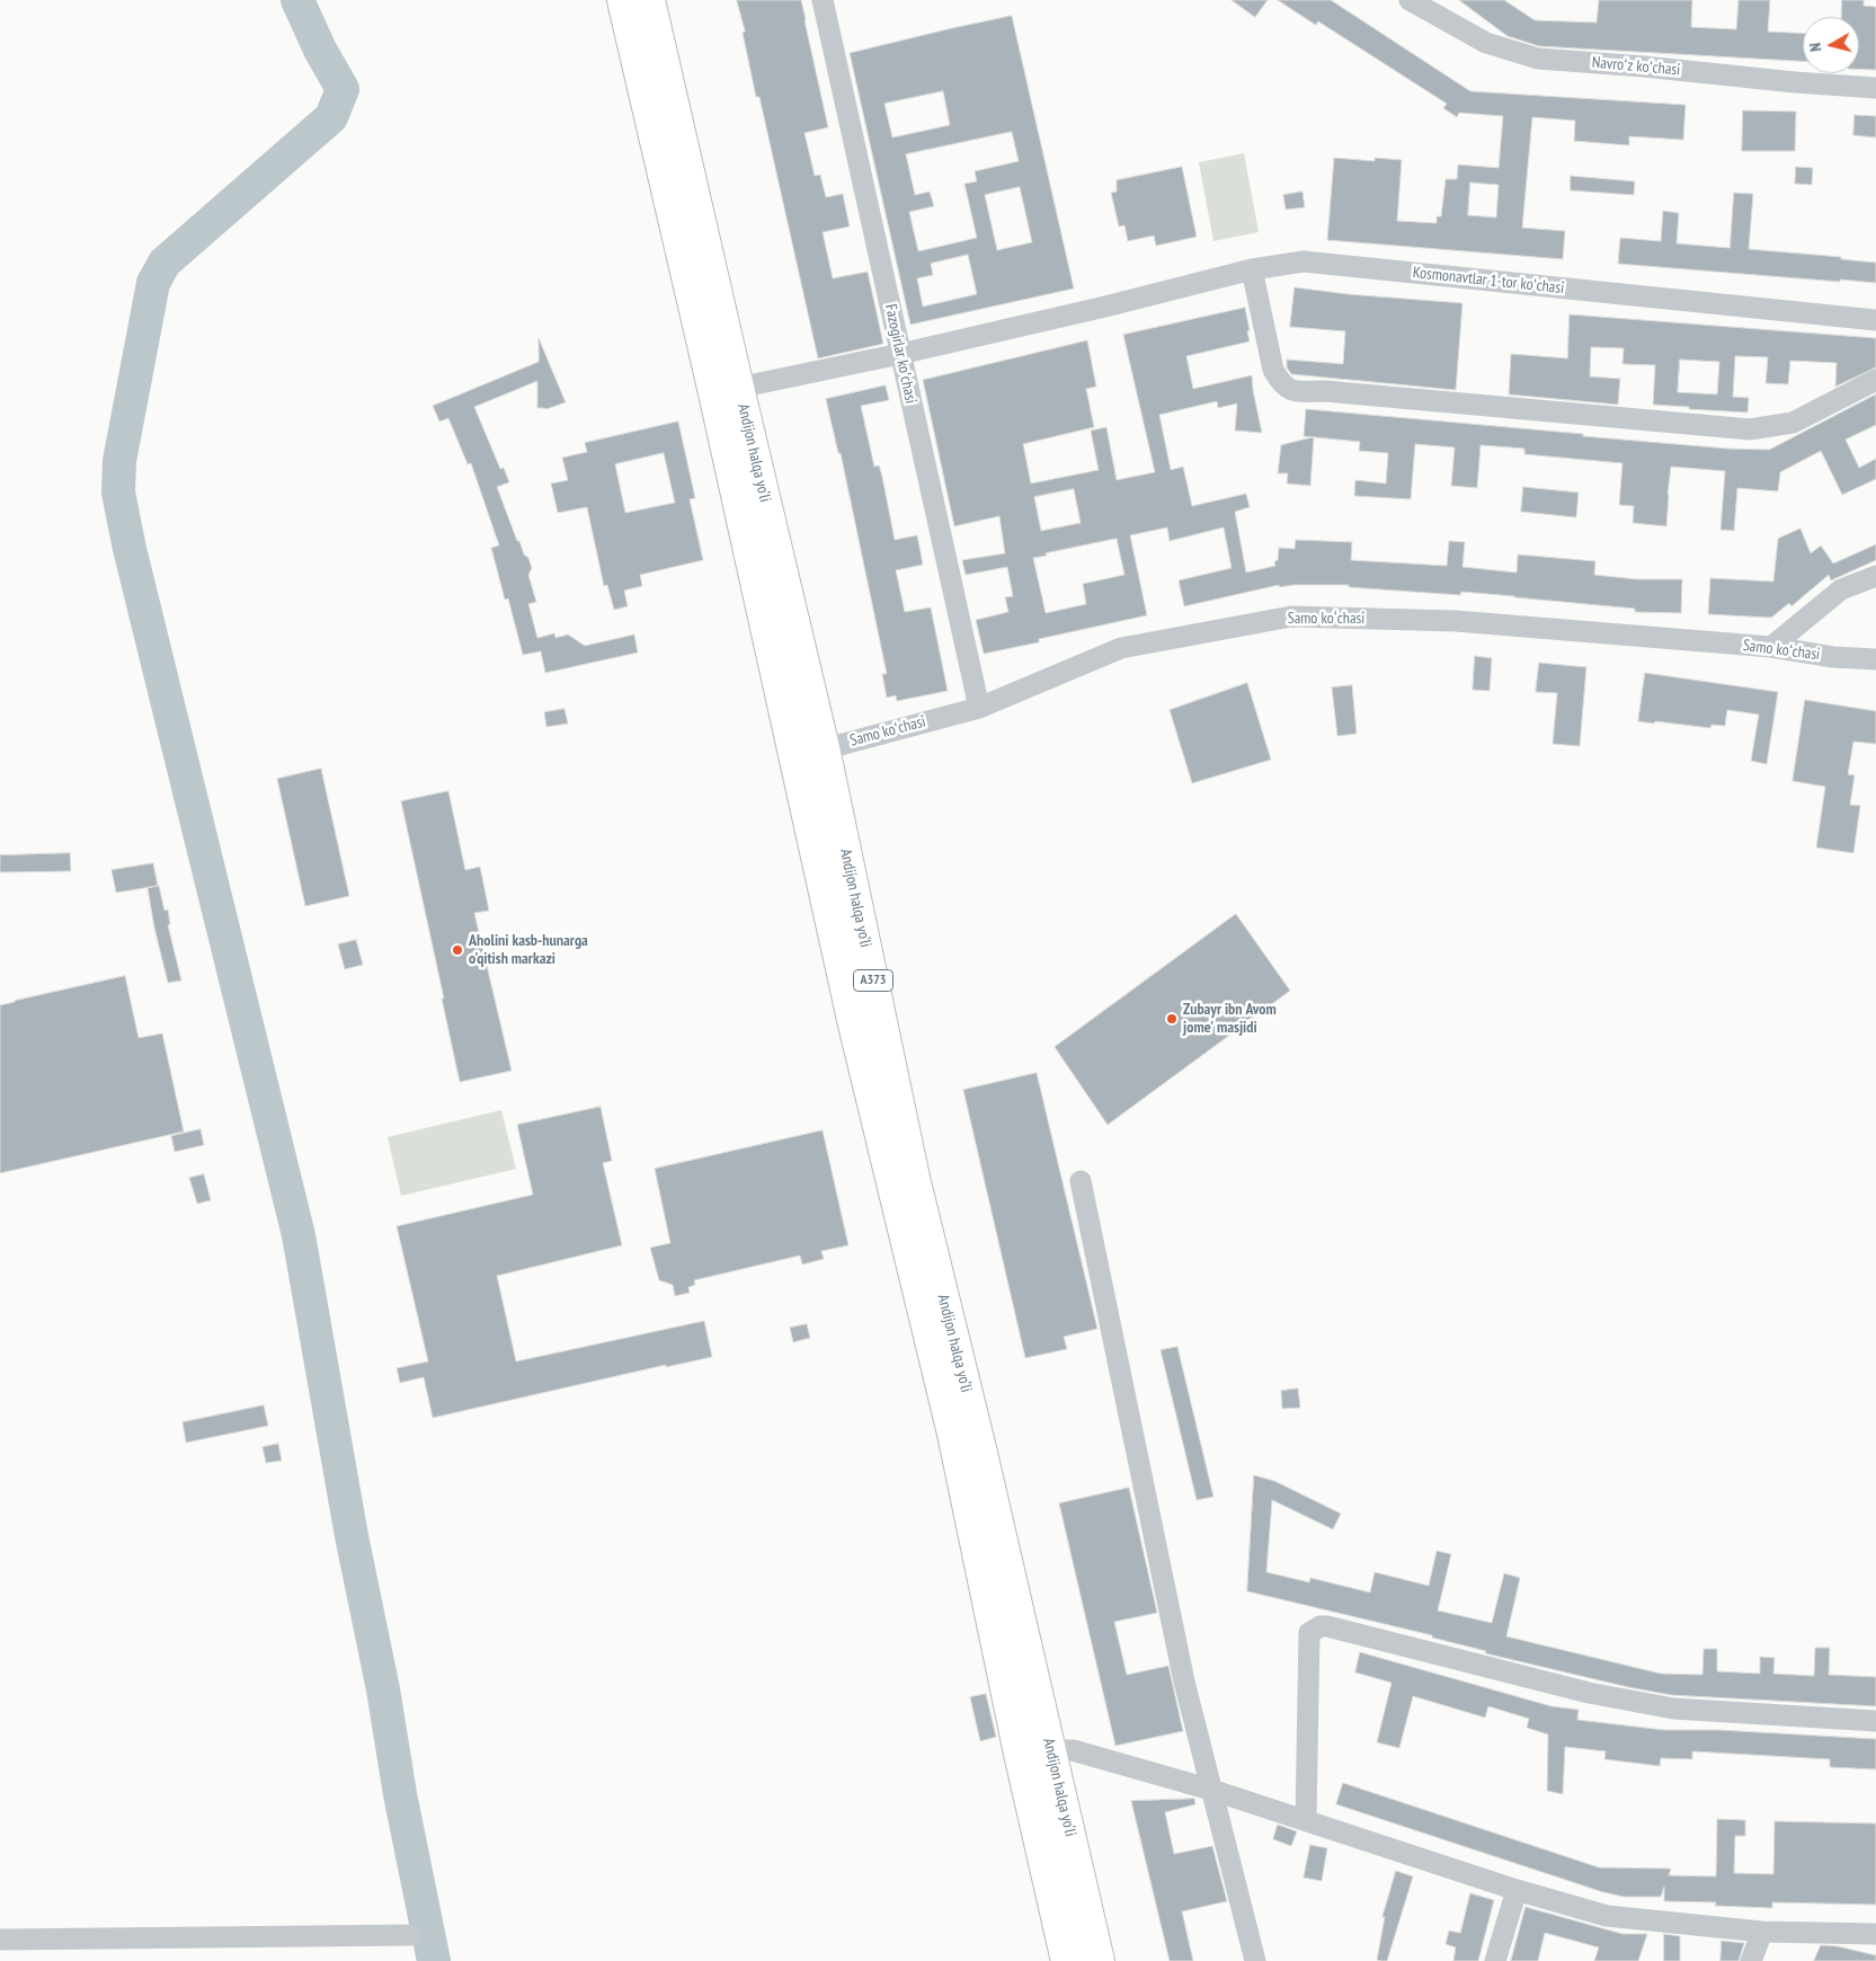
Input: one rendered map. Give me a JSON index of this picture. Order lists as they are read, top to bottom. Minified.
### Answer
{"streets":{"highway":["Andijon halqa yo‘li","A373"],"street":["Navroʻz koʻchasi","Kosmonavtlar 1-tor koʻchasi","Fazogirlar koʻchasi","Samo koʻchasi"]},"crossings":[["Kosmonavtlar 1-tor koʻchasi","Fazogirlar koʻchasi"],["Kosmonavtlar 1-tor koʻchasi","Andijon halqa yo‘li"],["Fazogirlar koʻchasi","Samo koʻchasi"],["Andijon halqa yo‘li","Samo koʻchasi"]],"places":["Aholini kasb-hunarga o'qitish markazi","Zubayr ibn Avom jome' masjidi"],"north":"left"}
